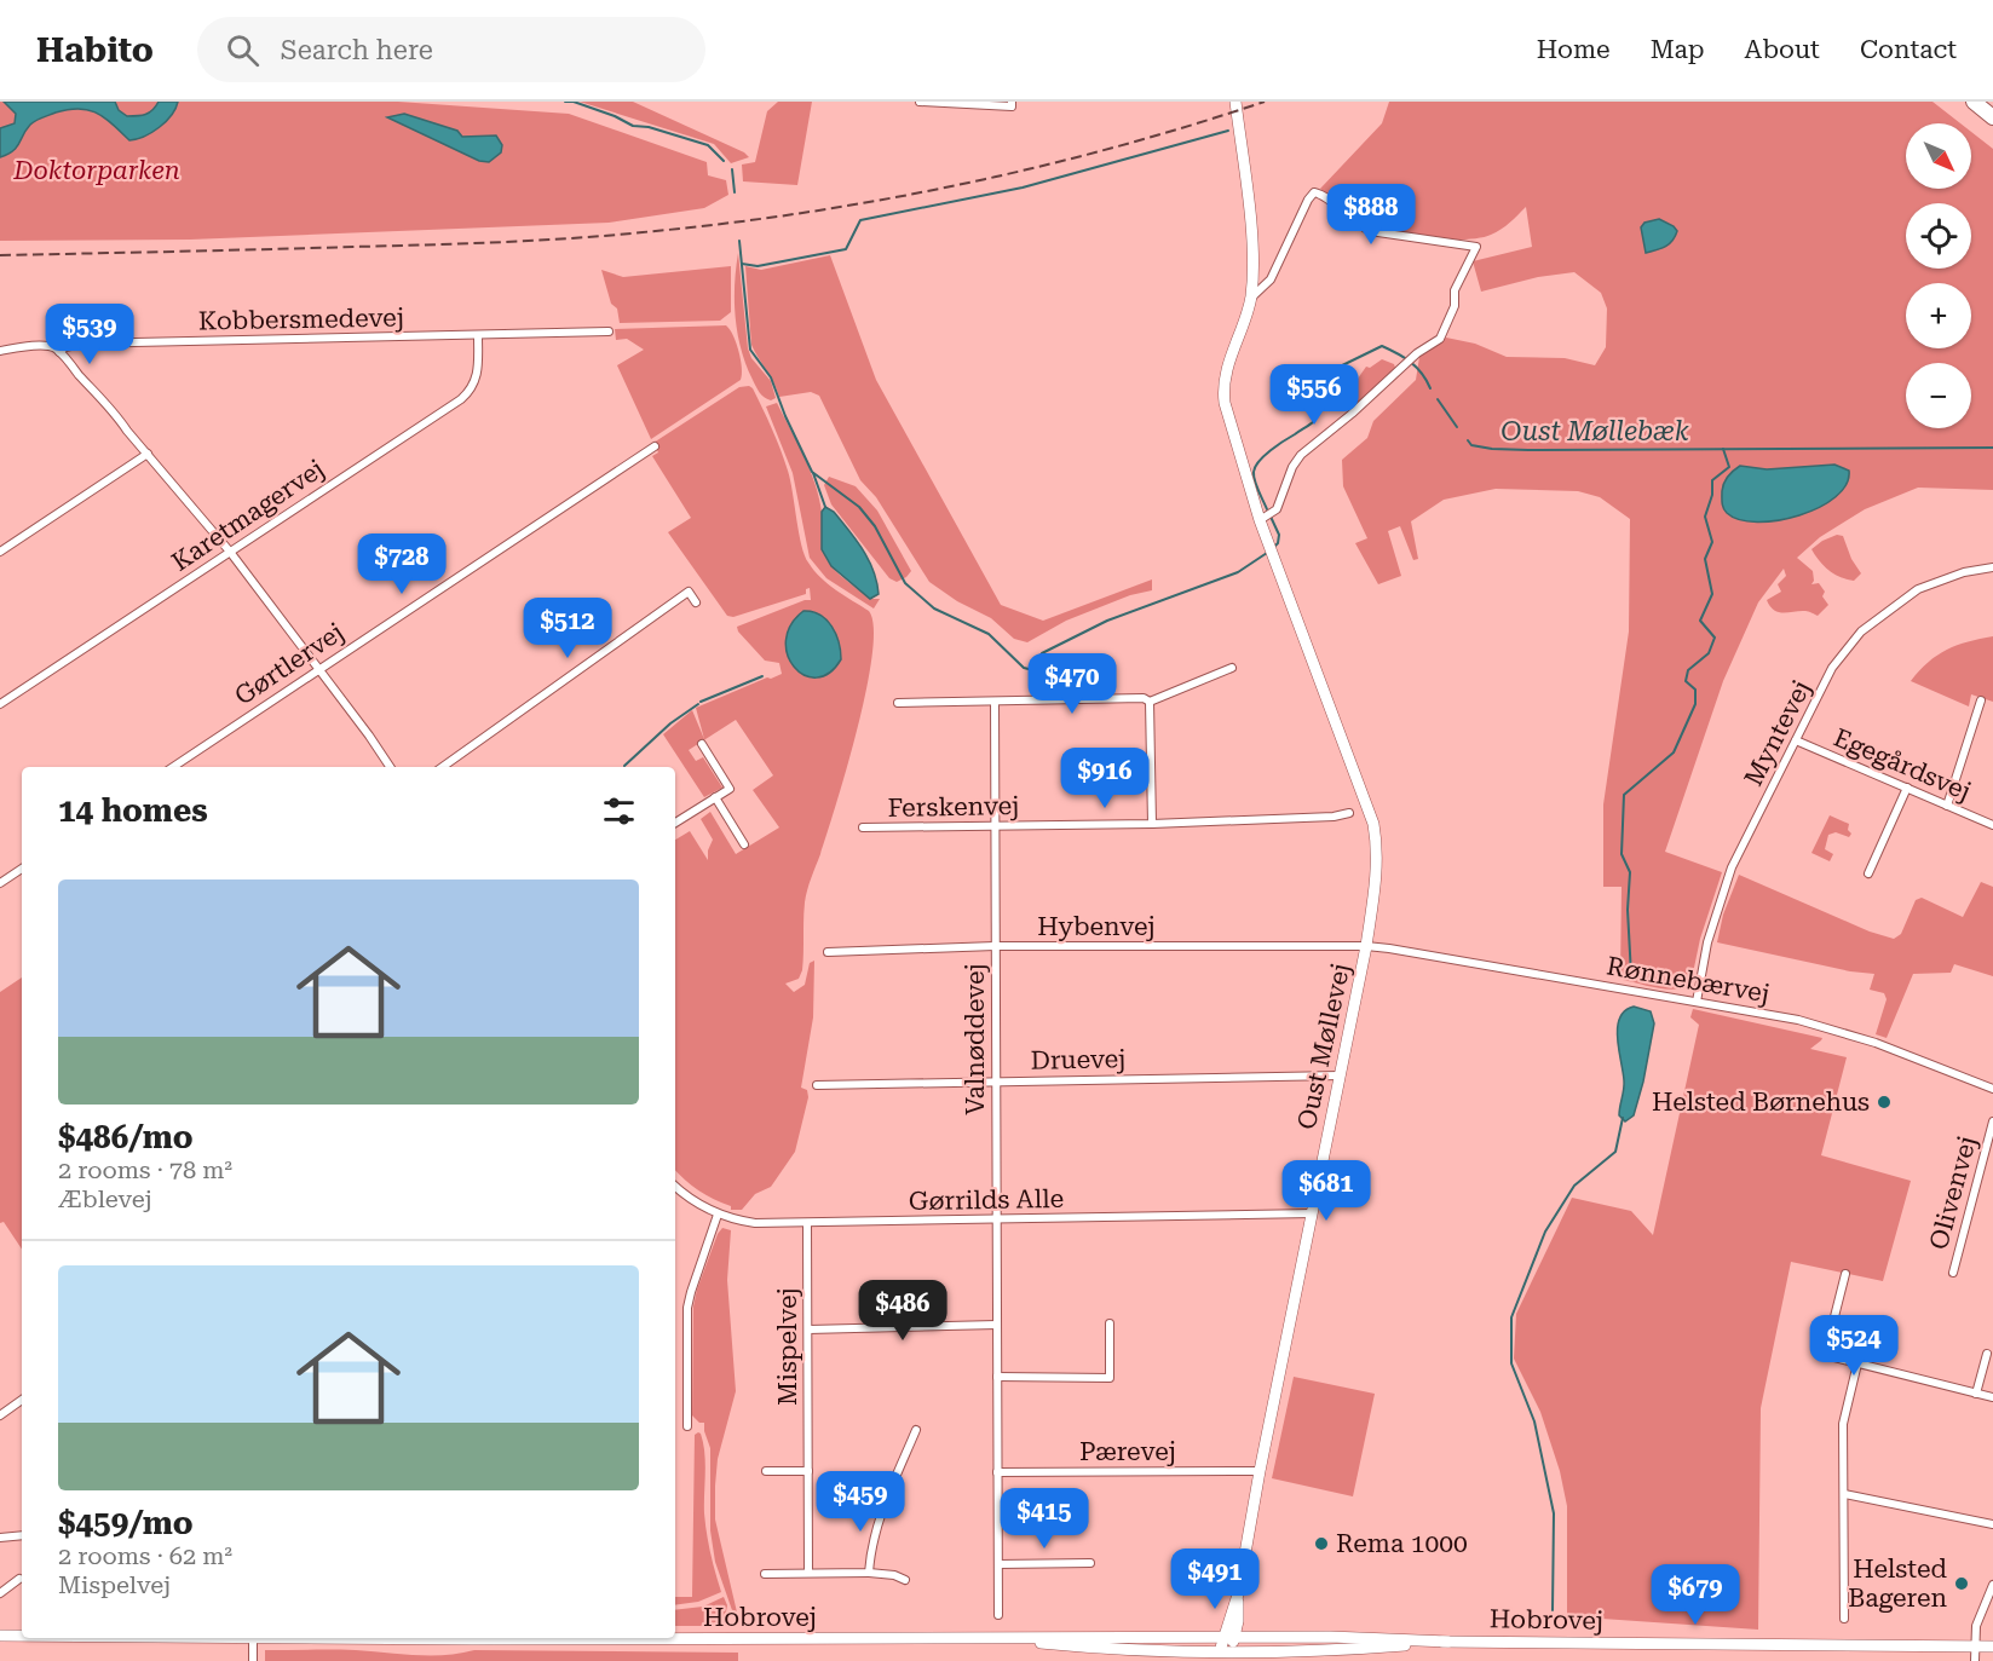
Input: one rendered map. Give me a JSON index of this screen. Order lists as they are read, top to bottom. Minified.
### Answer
{"streets":{"main road":["Oust Møllevej","Hobrovej"],"street":["Kobbersmedevej","Karetmagervej","Gørtlervej","Myntevej","Egegårdsvej","Ferskenvej","Hybenvej","Rønnebærvej","Valnøddevej","Druevej","Olivenvej","Gørrilds Alle","Mispelvej","Pærevej"]},"crossings":[["Kobbersmedevej","Karetmagervej"],["Myntevej","Egegårdsvej"],["Myntevej","Rønnebærvej"],["Ferskenvej","Valnøddevej"],["Hybenvej","Rønnebærvej"],["Hybenvej","Valnøddevej"],["Hybenvej","Oust Møllevej"],["Rønnebærvej","Oust Møllevej"],["Valnøddevej","Druevej"],["Valnøddevej","Gørrilds Alle"],["Valnøddevej","Pærevej"],["Oust Møllevej","Druevej"],["Oust Møllevej","Gørrilds Alle"],["Oust Møllevej","Pærevej"],["Oust Møllevej","Hobrovej"],["Gørrilds Alle","Mispelvej"]],"water":["Oust Møllebæk"],"parks":["Doktorparken"],"places":["Helsted Børnehus","Rema 1000","Helsted Bageren"],"north":"bottom right","page":{"header":"Habito","search":"Search here","nav":["Home","Map","About","Contact"],"map_buttons":["+","−"],"price":["$888","$539","$556","$728","$512","$470","$916","$681","$486","$524","$459","$415","$491","$679"],"heading":"14 homes","list":[{"name":"$486/mo","note":"2 rooms · 78 m² · Æblevej"},{"name":"$459/mo","note":"2 rooms · 62 m² · Mispelvej"}]}}
